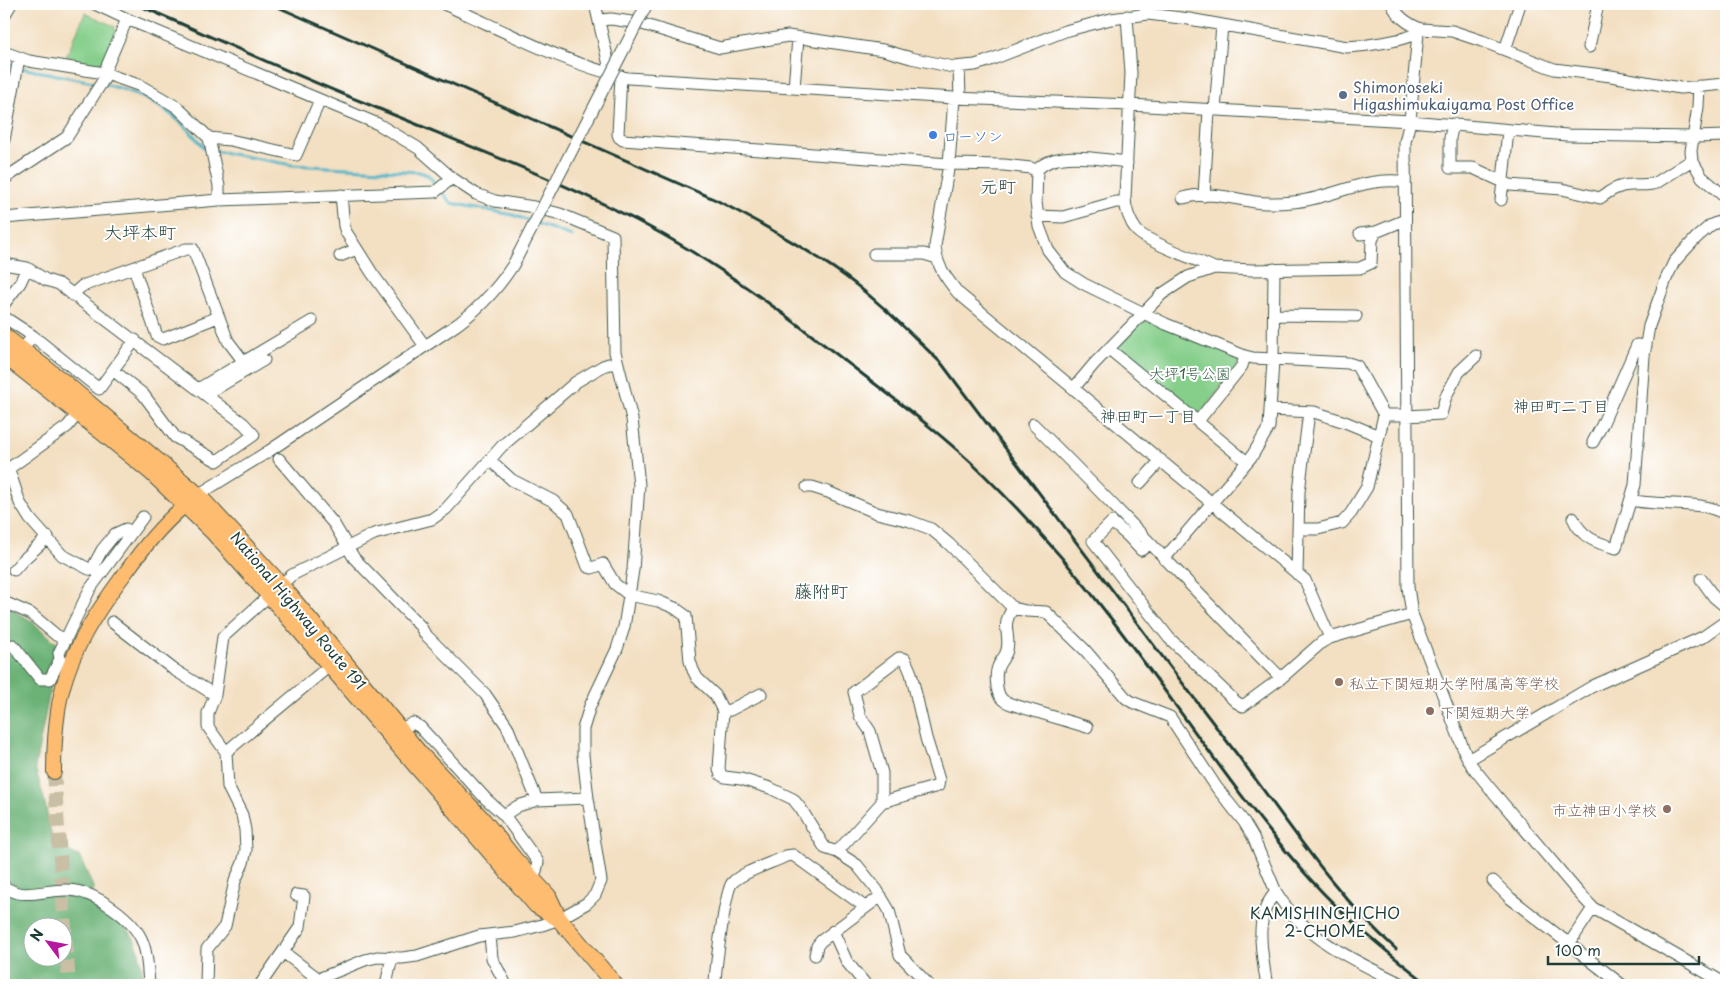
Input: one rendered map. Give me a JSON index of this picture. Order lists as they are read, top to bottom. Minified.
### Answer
{"streets":{"highway":["National Highway Route 191"]},"districts":["元町","大坪本町","神田町二丁目","神田町一丁目","藤附町","KAMISHINCHICHO 2-CHOME"],"parks":["大坪1号公園"],"places":["Shimonoseki Higashimukaiyama Post Office","ローソン","私立下関短期大学附属高等学校","下関短期大学","市立神田小学校"],"scale_bar":"100 m","north":"top left"}
